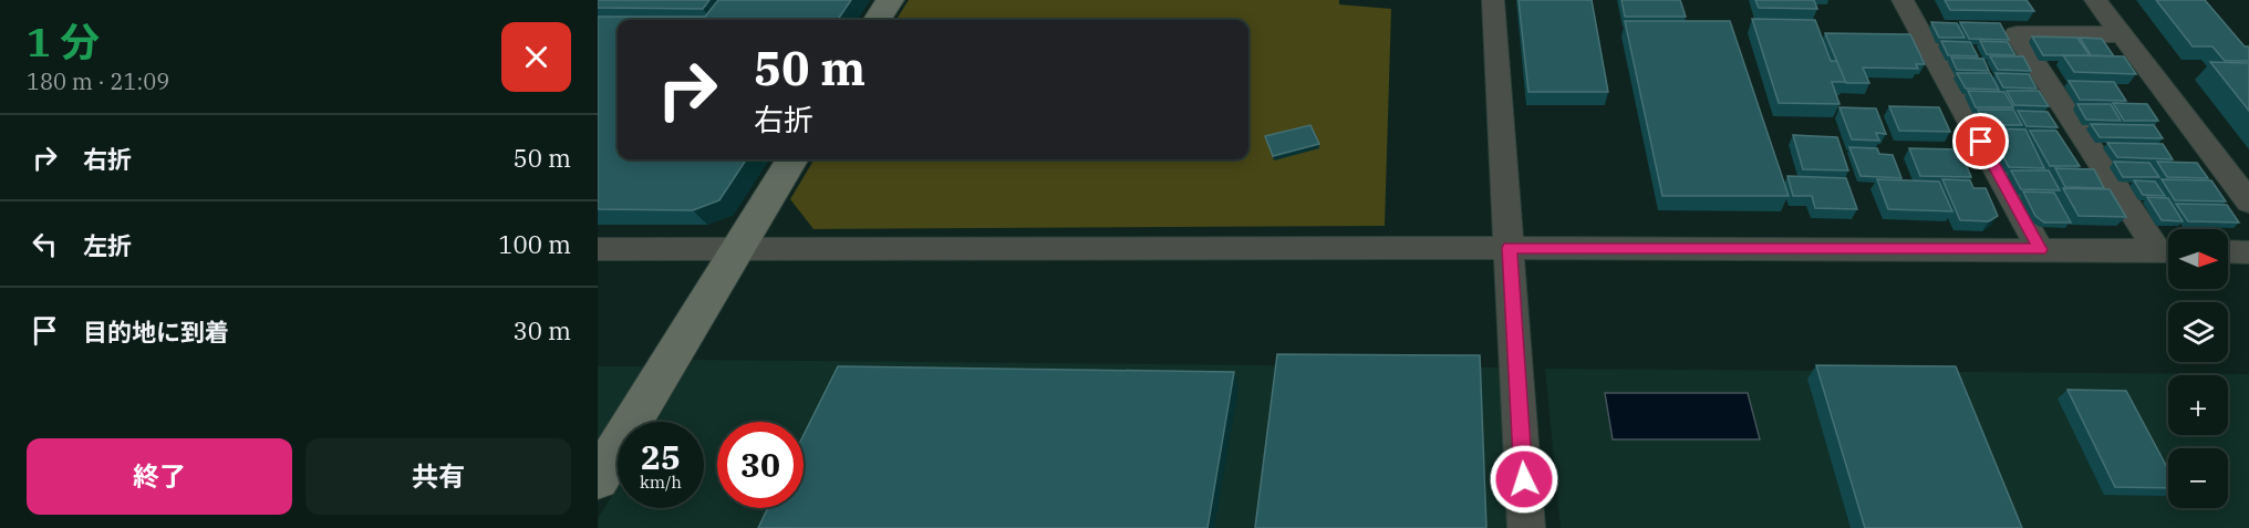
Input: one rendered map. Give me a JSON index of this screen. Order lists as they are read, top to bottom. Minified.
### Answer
{"north":"right","page":{"heading":["1 分","180 m · 21:09"],"turn":["50 m","右折"],"list":[{"name":"右折","value":"50 m"},{"name":"左折","value":"100 m"},{"name":"目的地に到着","value":"30 m"}],"map_buttons":["+","−"],"speed":"25 km/h","limit":"30","buttons":["終了","共有"]}}
